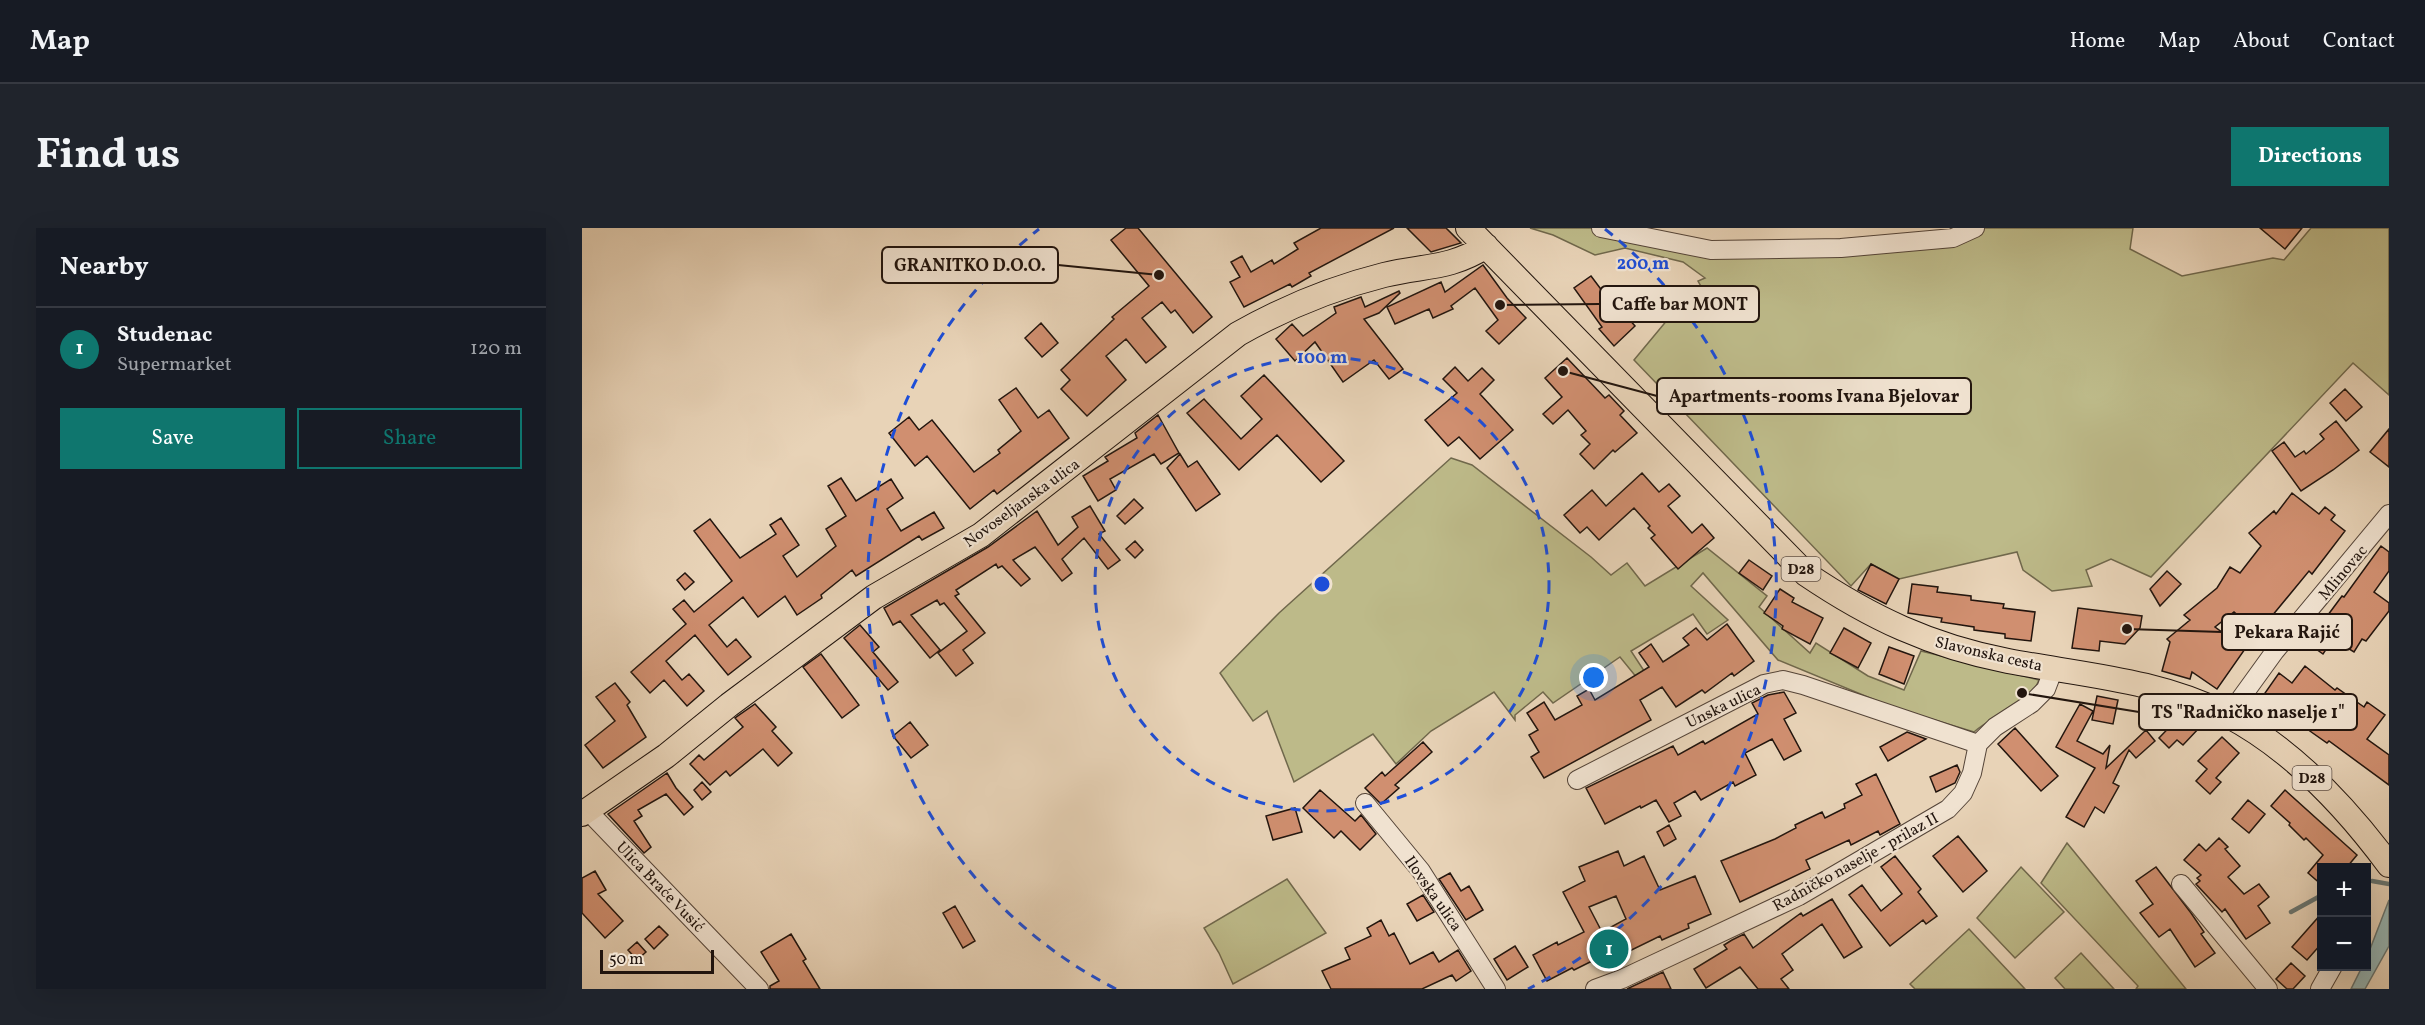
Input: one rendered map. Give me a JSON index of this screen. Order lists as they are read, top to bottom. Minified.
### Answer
{"streets":{"main road":["Novoseljanska ulica","D28","Slavonska cesta"],"street":["Mlinovac","Unska ulica","Radničko naselje - prilaz II","Ulica Braće Vusić","Ilovska ulica"]},"crossings":[["Novoseljanska ulica","Slavonska cesta"],["Novoseljanska ulica","Ulica Braće Vusić"],["Mlinovac","Slavonska cesta"],["Unska ulica","Radničko naselje - prilaz II"]],"places":["GRANITKO D.O.O.","Caffe bar MONT","Apartments-rooms Ivana Bjelovar","Pekara Rajić","TS \"Radničko naselje 1\""],"scale_bar":"50 m","page":{"header":"Map","nav":["Home","Map","About","Contact"],"title":"Find us","buttons":["Directions",["Save","Share"]],"heading":"Nearby","list":[{"mark":"1","name":"Studenac","note":"Supermarket","value":"120 m"}],"map_buttons":["+","−"],"pins":"1","scale":"50 m"},"rings":["200 m","100 m"]}
